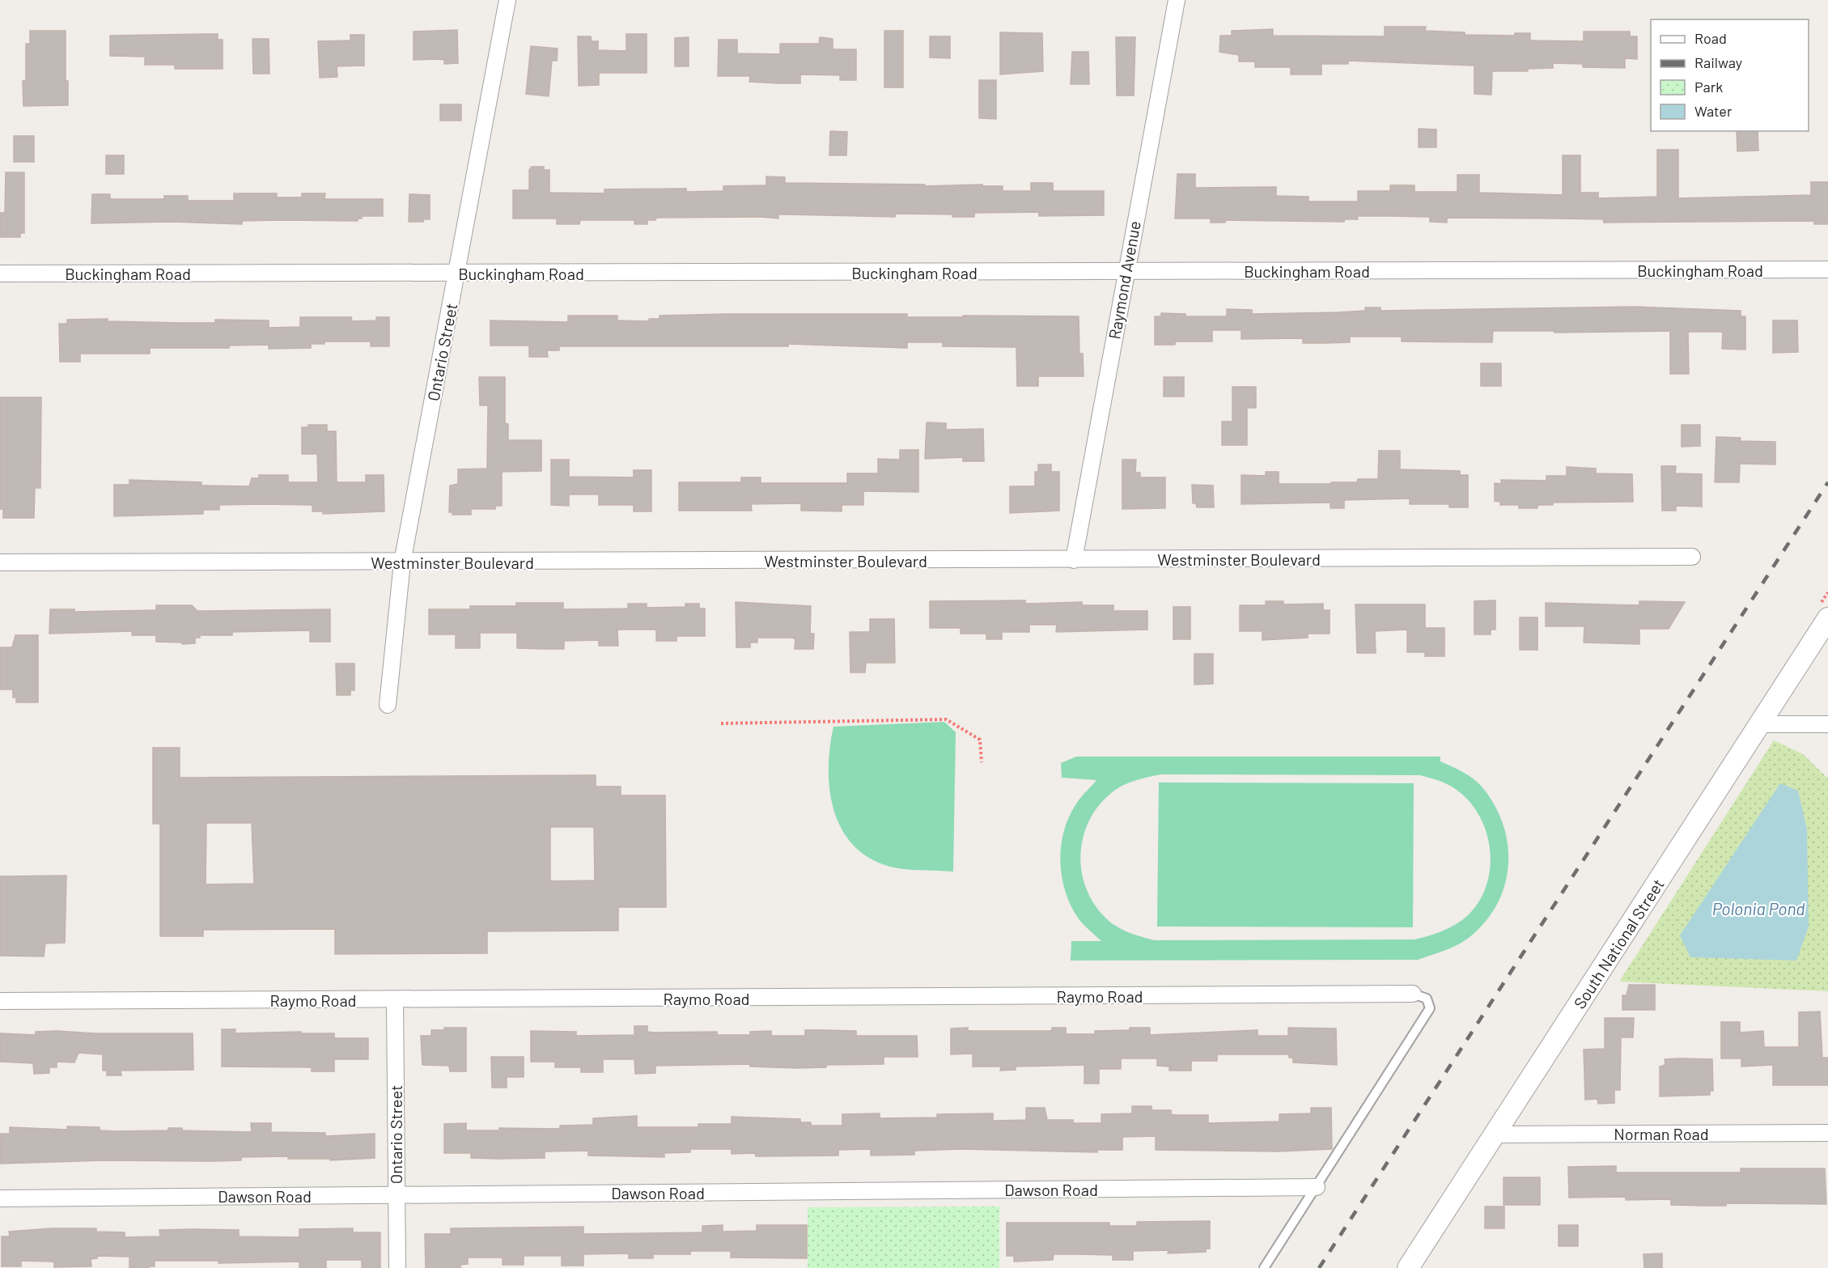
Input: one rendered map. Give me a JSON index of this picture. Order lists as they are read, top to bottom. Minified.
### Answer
{"streets":{"street":["Buckingham Road","Raymond Avenue","Ontario Street","Westminster Boulevard","South National Street","Raymo Road","Norman Road","Dawson Road"]},"crossings":[["Buckingham Road","Raymond Avenue"],["Buckingham Road","Ontario Street"],["Raymond Avenue","Westminster Boulevard"],["Ontario Street","Westminster Boulevard"],["Ontario Street","Raymo Road"],["Ontario Street","Dawson Road"],["South National Street","Norman Road"]],"water":["Polonia Pond"],"legend":["Road","Railway","Park","Water"]}
